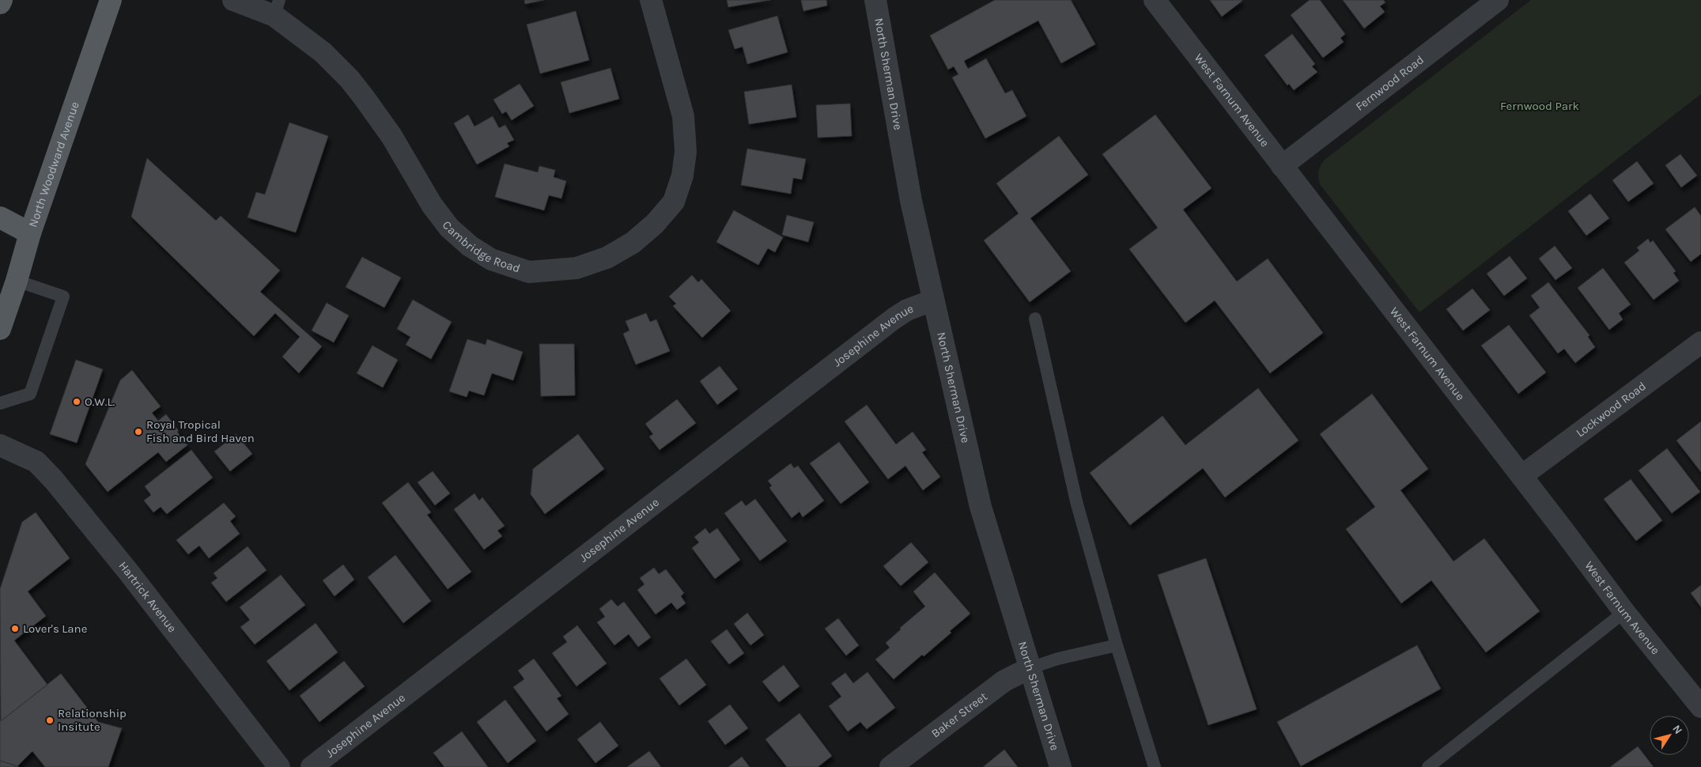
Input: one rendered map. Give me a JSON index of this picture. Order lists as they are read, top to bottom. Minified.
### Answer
{"streets":{"main road":["North Woodward Avenue"],"street":["North Sherman Drive","Fernwood Road","West Farnum Avenue","Cambridge Road","Josephine Avenue","Lockwood Road","Hartrick Avenue","Baker Street"]},"crossings":[["North Sherman Drive","Josephine Avenue"],["North Sherman Drive","Baker Street"],["Fernwood Road","West Farnum Avenue"],["West Farnum Avenue","Lockwood Road"]],"parks":["Fernwood Park"],"places":["O.W.L.","Royal Tropical Fish and Bird Haven","Lover's Lane","Relationship Insitute"],"north":"top right"}
